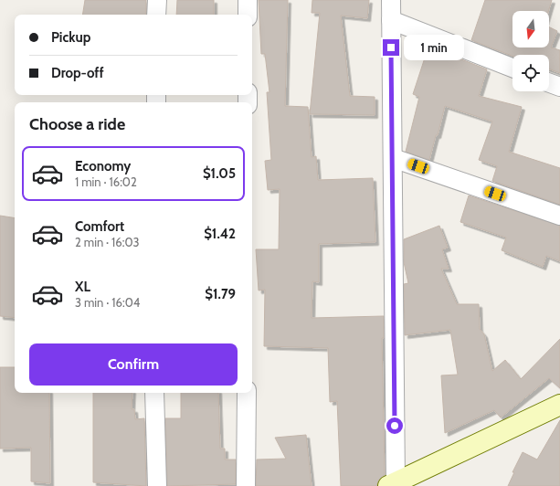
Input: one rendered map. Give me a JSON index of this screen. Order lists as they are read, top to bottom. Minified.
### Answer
{"north":"bottom","page":{"banner":["Pickup","Drop-off"],"bubble":"1 min","heading":"Choose a ride","list":[{"name":"Economy","note":"1 min · 16:02","value":"$1.05"},{"name":"Comfort","note":"2 min · 16:03","value":"$1.42"},{"name":"XL","note":"3 min · 16:04","value":"$1.79"}],"buttons":"Confirm"}}
